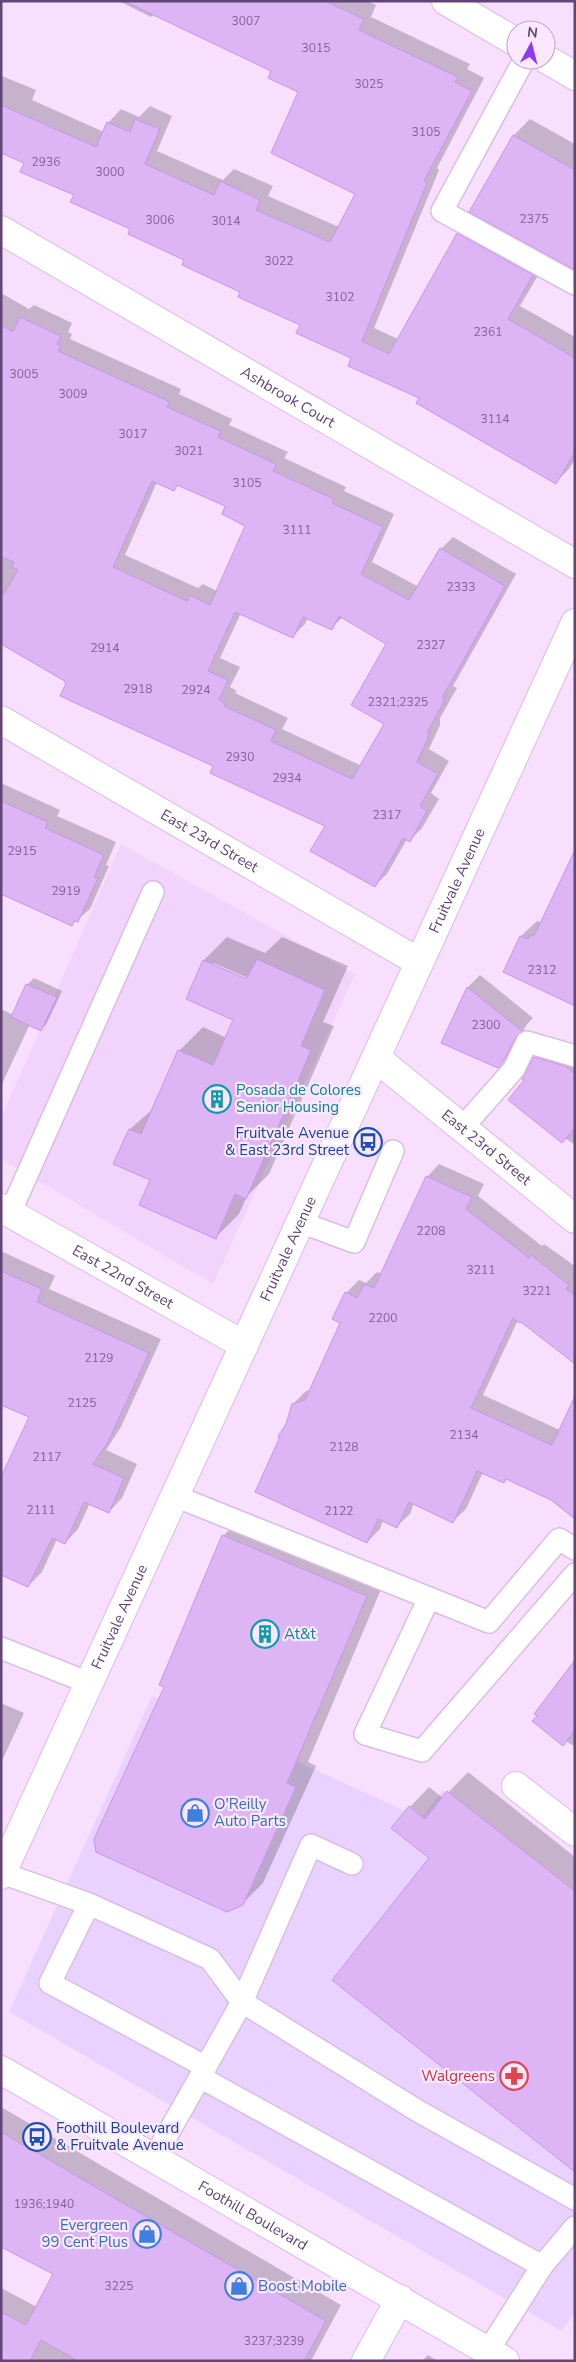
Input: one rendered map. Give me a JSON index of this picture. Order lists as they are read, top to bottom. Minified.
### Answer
{"streets":{"main road":["Ashbrook Court","East 23rd Street","Fruitvale Avenue","East 22nd Street","Foothill Boulevard"]},"crossings":[["East 23rd Street","Fruitvale Avenue"],["Fruitvale Avenue","East 22nd Street"]],"places":{"building":["Posada de Colores Senior Housing","At&t"],"bus stop":["Fruitvale Avenue & East 23rd Street","Foothill Boulevard & Fruitvale Avenue"],"shop":["O'Reilly Auto Parts","Evergreen 99 Cent Plus","Boost Mobile"],"pharmacy":["Walgreens"]},"house_numbers":["3007","3015","3025","3105","2936","3000","2375","3006","3014","3022","3102","2361","3005","3009","3114","3017","3021","3105","3111","2333","2327","2914","2918","2924","2321;2325","2930","2934","2317","2915","2919","2312","2300","2208","3211","3221","2200","2129","2125","2134","2128","2117","2111","2122","1936;1940","3225","3237;3239"],"north":"top"}
